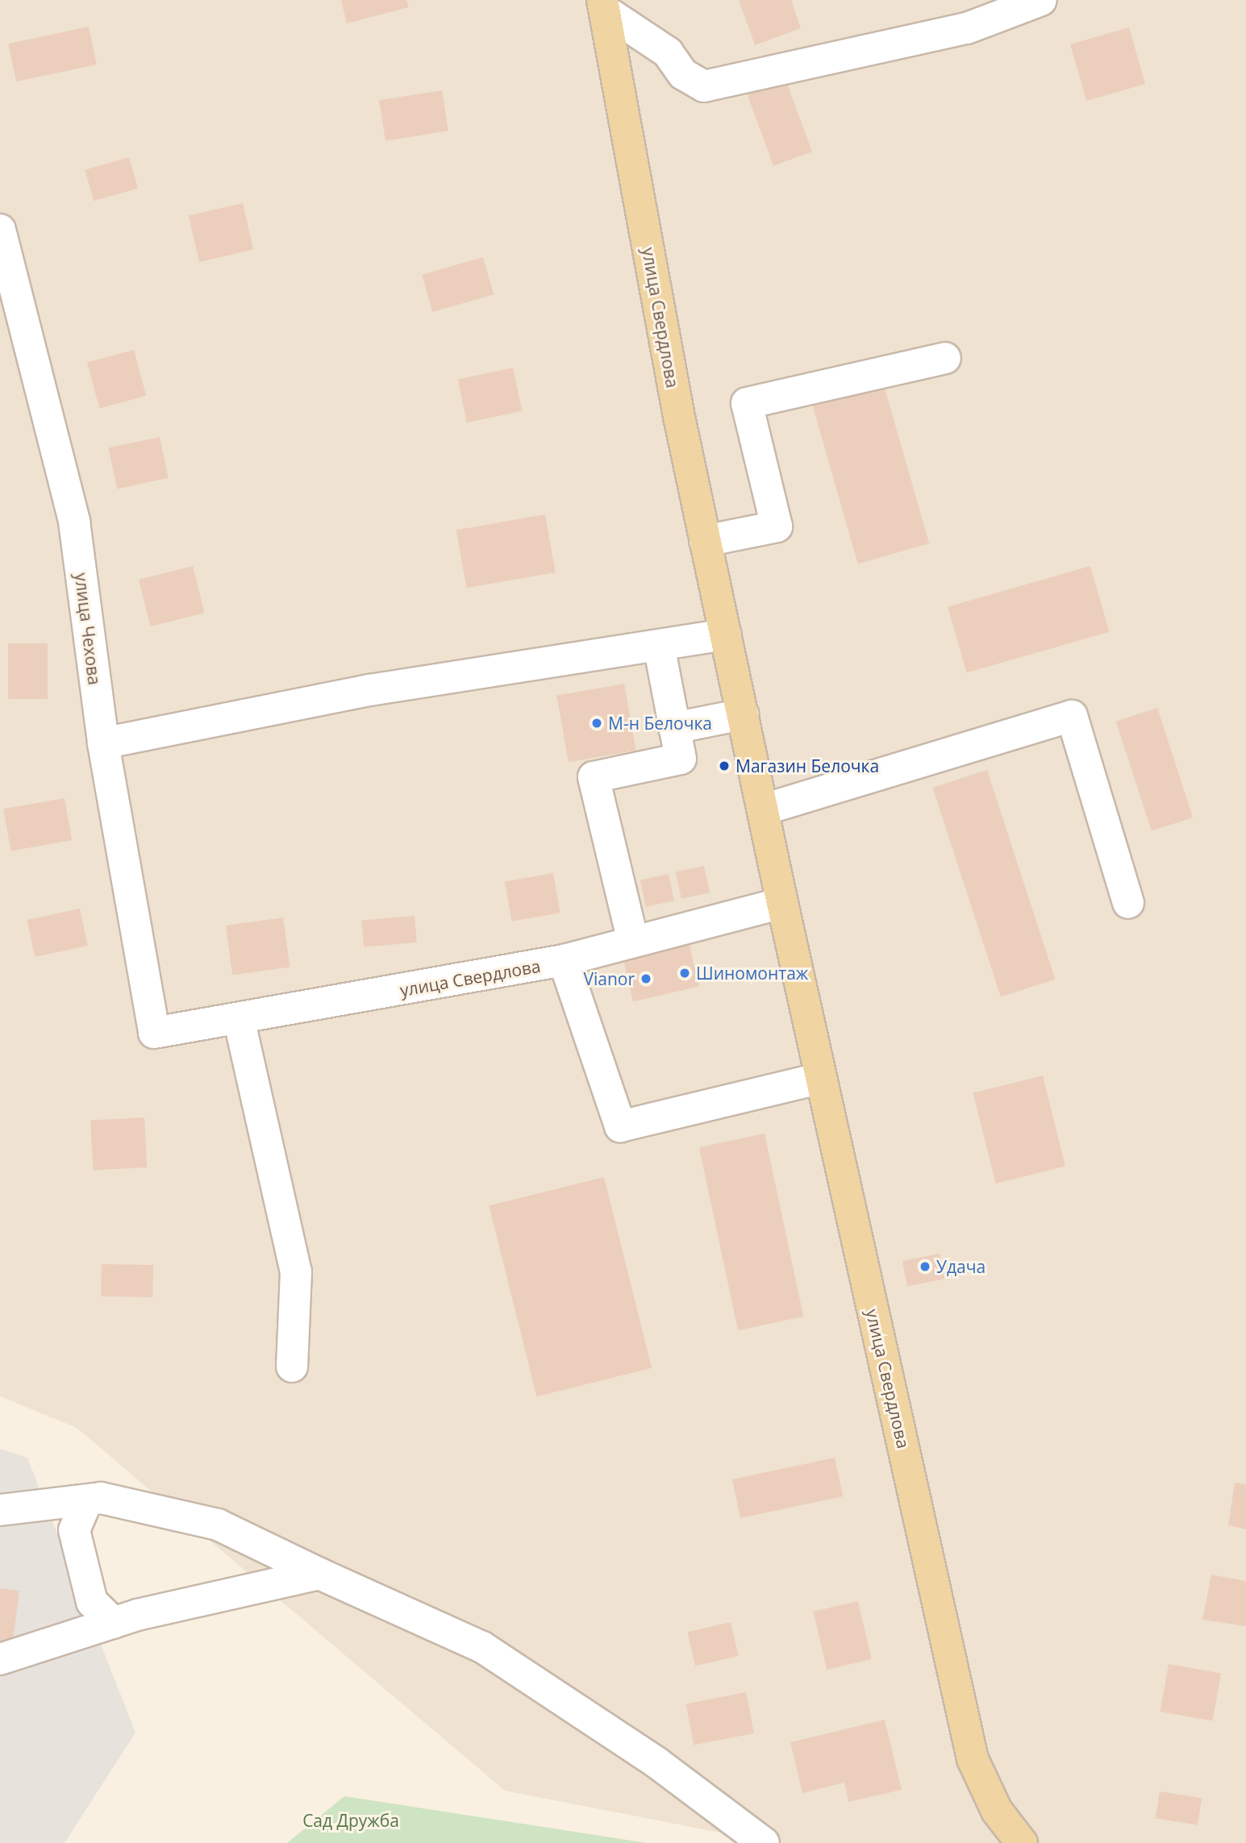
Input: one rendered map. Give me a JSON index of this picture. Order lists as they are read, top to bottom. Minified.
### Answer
{"streets":{"main road":["улица Свердлова"],"street":["улица Чехова"]},"crossings":[["улица Свердлова","улица Чехова"]],"parks":["Сад Дружба"],"places":["М-н Белочка","Магазин Белочка","Шиномонтаж","Vianor","Удача"]}
